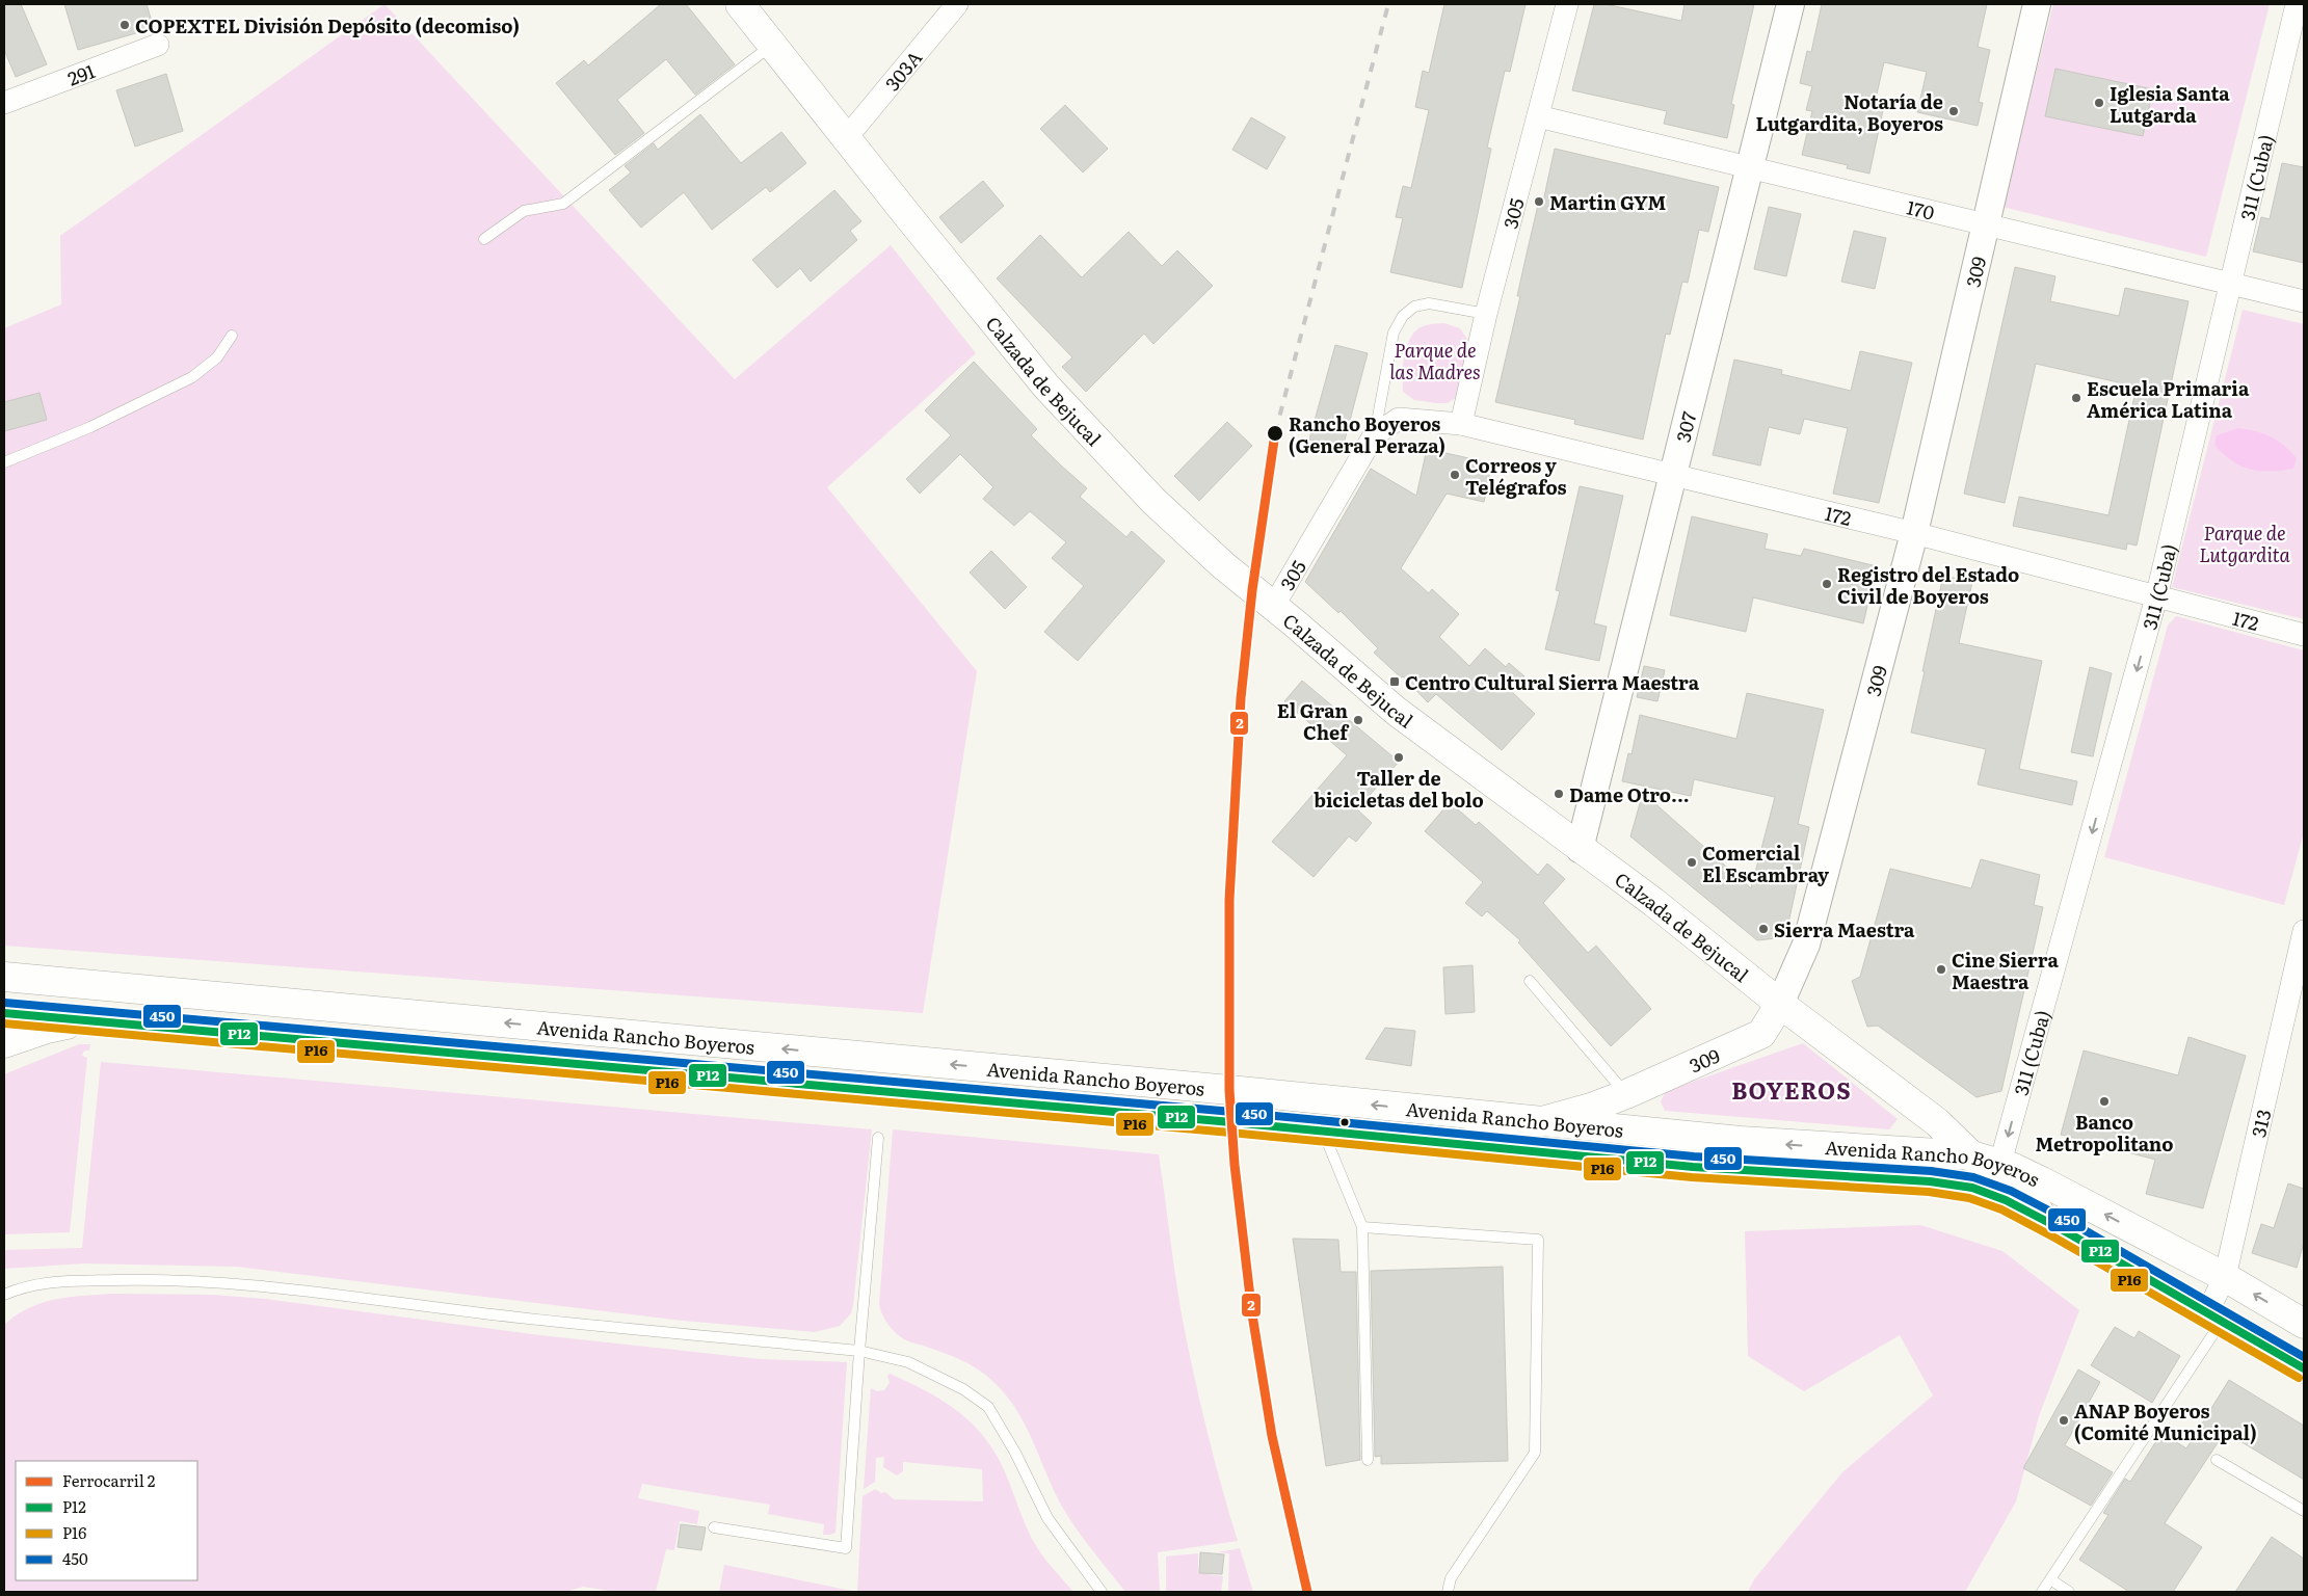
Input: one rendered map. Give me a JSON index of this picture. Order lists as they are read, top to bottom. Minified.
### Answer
{"streets":{"main road":["309","Calzada de Bejucal","Avenida Rancho Boyeros"],"street":["303A","291","311 (Cuba)","170","305","307","172","313"]},"crossings":[["303A","Calzada de Bejucal"],["311 (Cuba)","170"],["311 (Cuba)","172"],["311 (Cuba)","Avenida Rancho Boyeros"],["170","305"],["170","309"],["170","307"],["305","Calzada de Bejucal"],["305","172"],["309","Calzada de Bejucal"],["309","172"],["309","Avenida Rancho Boyeros"],["Calzada de Bejucal","307"],["Calzada de Bejucal","Avenida Rancho Boyeros"],["307","172"],["Avenida Rancho Boyeros","313"]],"one_way":["311 (Cuba)"],"districts":["BOYEROS"],"parks":["Parque de las Madres","Parque de Lutgardita"],"places":{"other":["COPEXTEL División Depósito (decomiso)","Iglesia Santa Lutgarda","Notaría de Lutgardita, Boyeros","Martin GYM","Escuela Primaria América Latina","Rancho Boyeros (General Peraza)","Correos y Telégrafos","Registro del Estado Civil de Boyeros","El Gran Chef","Taller de bicicletas del bolo","Dame Otro...","Comercial El Escambray","Sierra Maestra","Cine Sierra Maestra","Banco Metropolitano","ANAP Boyeros (Comité Municipal)"],"transit":["Centro Cultural Sierra Maestra"]},"lines":["rail line 2","transit line 450","transit line P12","transit line P16"],"legend":["Ferrocarril 2","P12","P16","450"]}
